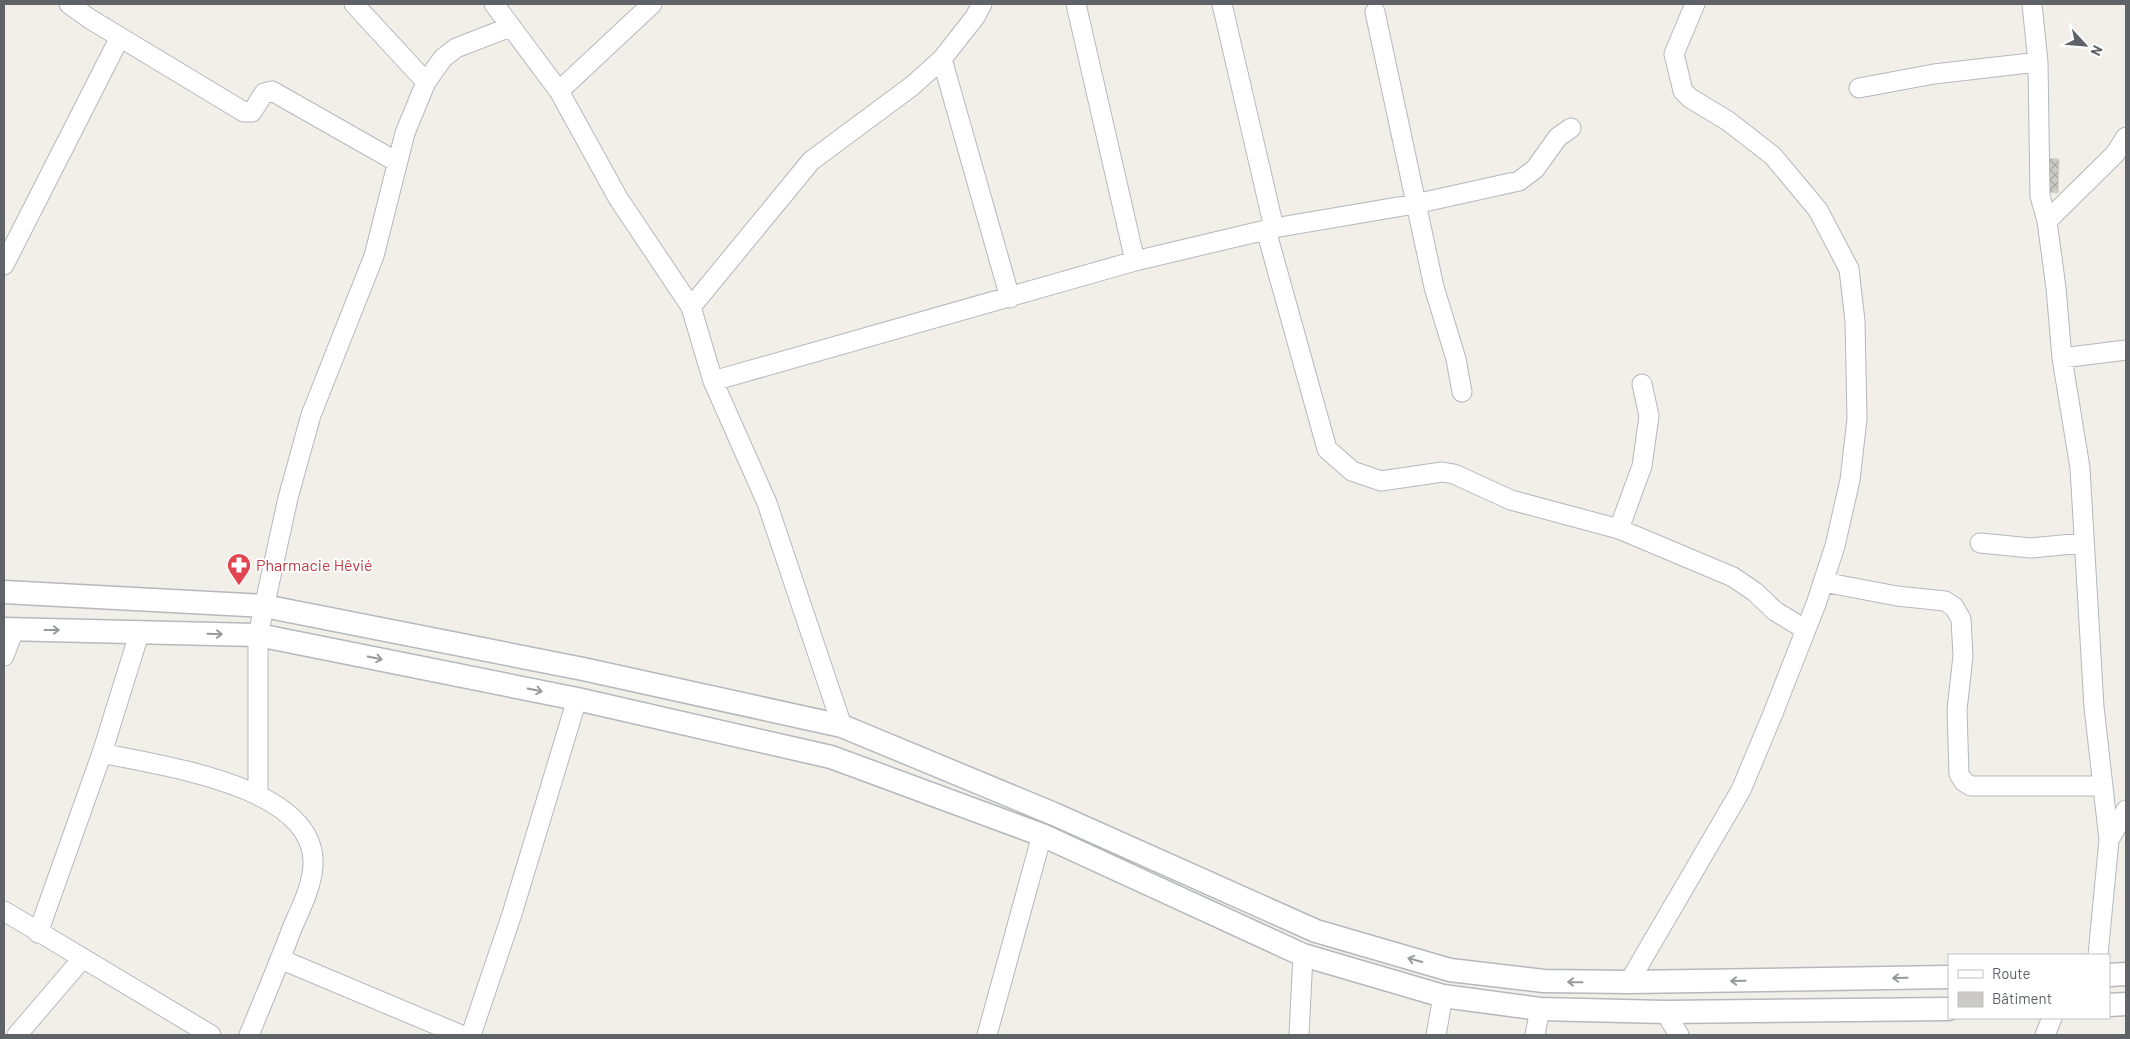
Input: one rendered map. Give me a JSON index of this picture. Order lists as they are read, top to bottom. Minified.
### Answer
{"places":{"pharmacy":["Pharmacie Hêvié"]},"legend":["Route","Bâtiment"],"north":"bottom right"}
